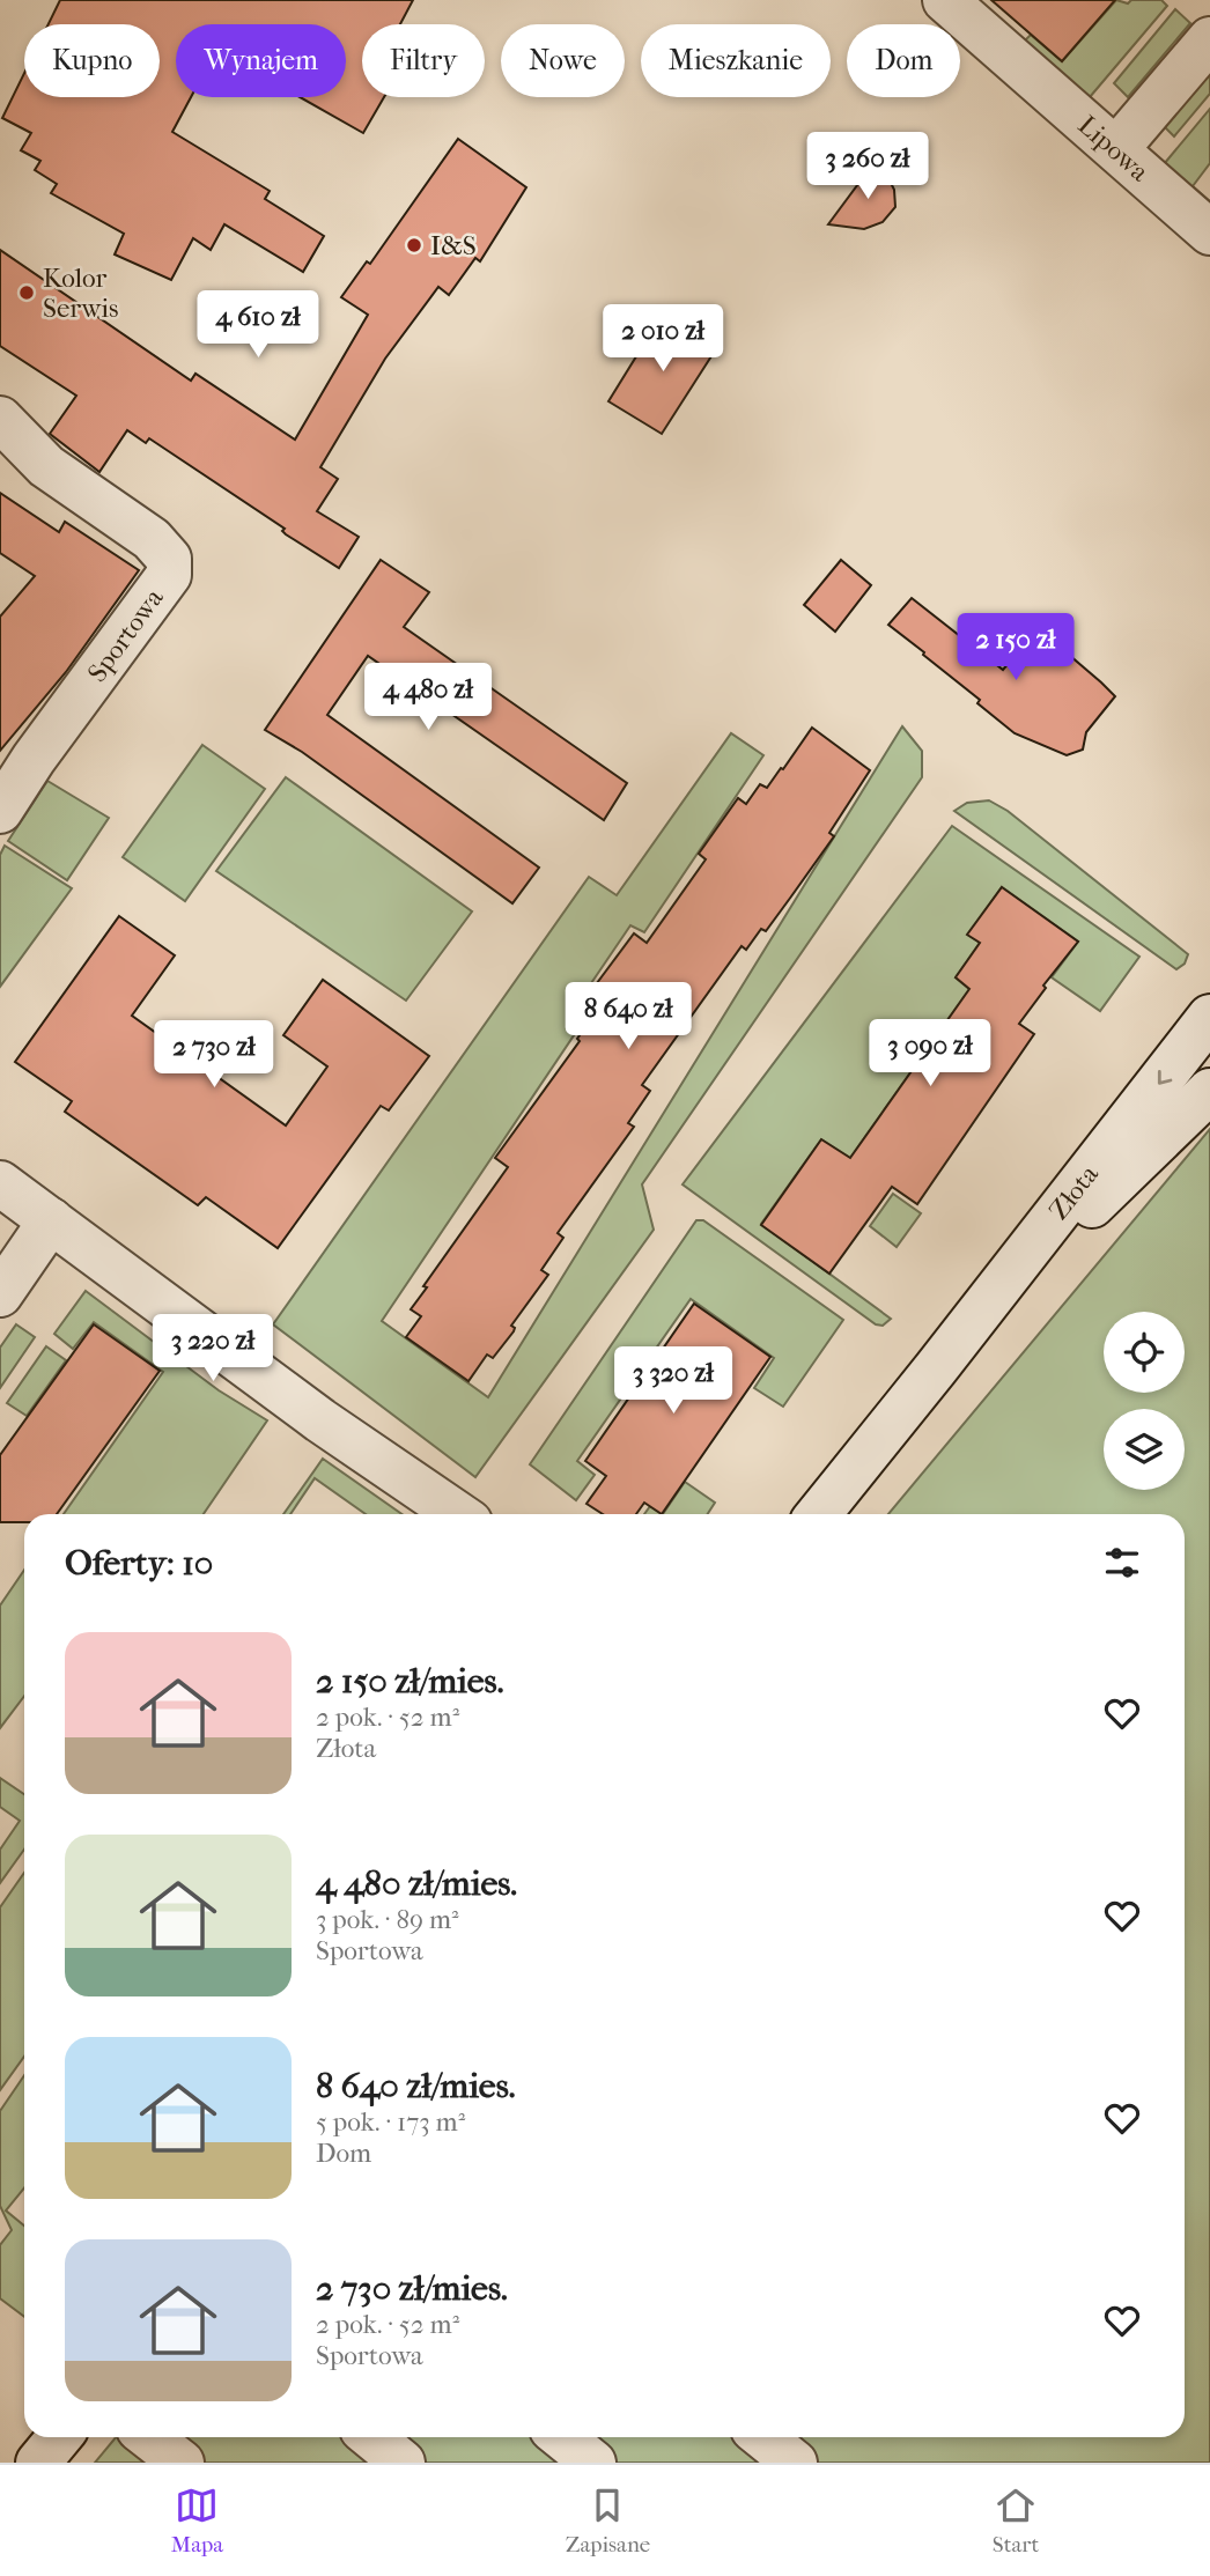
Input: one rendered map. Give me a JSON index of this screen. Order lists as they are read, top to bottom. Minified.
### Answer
{"streets":{"street":["Lipowa","Sportowa","Złota"]},"places":["I&S","Kolor Serwis"],"page":{"chip":["Kupno","Wynajem","Filtry","Nowe","Mieszkanie","Dom"],"price":["3 260 zł","4 610 zł","2 010 zł","2 150 zł","4 480 zł","8 640 zł","3 090 zł","2 730 zł","3 220 zł","3 320 zł"],"heading":"Oferty: 10","list":[{"name":"2 150 zł/mies.","note":"2 pok. · 52 m² · Złota"},{"name":"4 480 zł/mies.","note":"3 pok. · 89 m² · Sportowa"},{"name":"8 640 zł/mies.","note":"5 pok. · 173 m² · Dom"},{"name":"2 730 zł/mies.","note":"2 pok. · 52 m² · Sportowa"}],"tabs":["Mapa","Zapisane","Start"]}}
